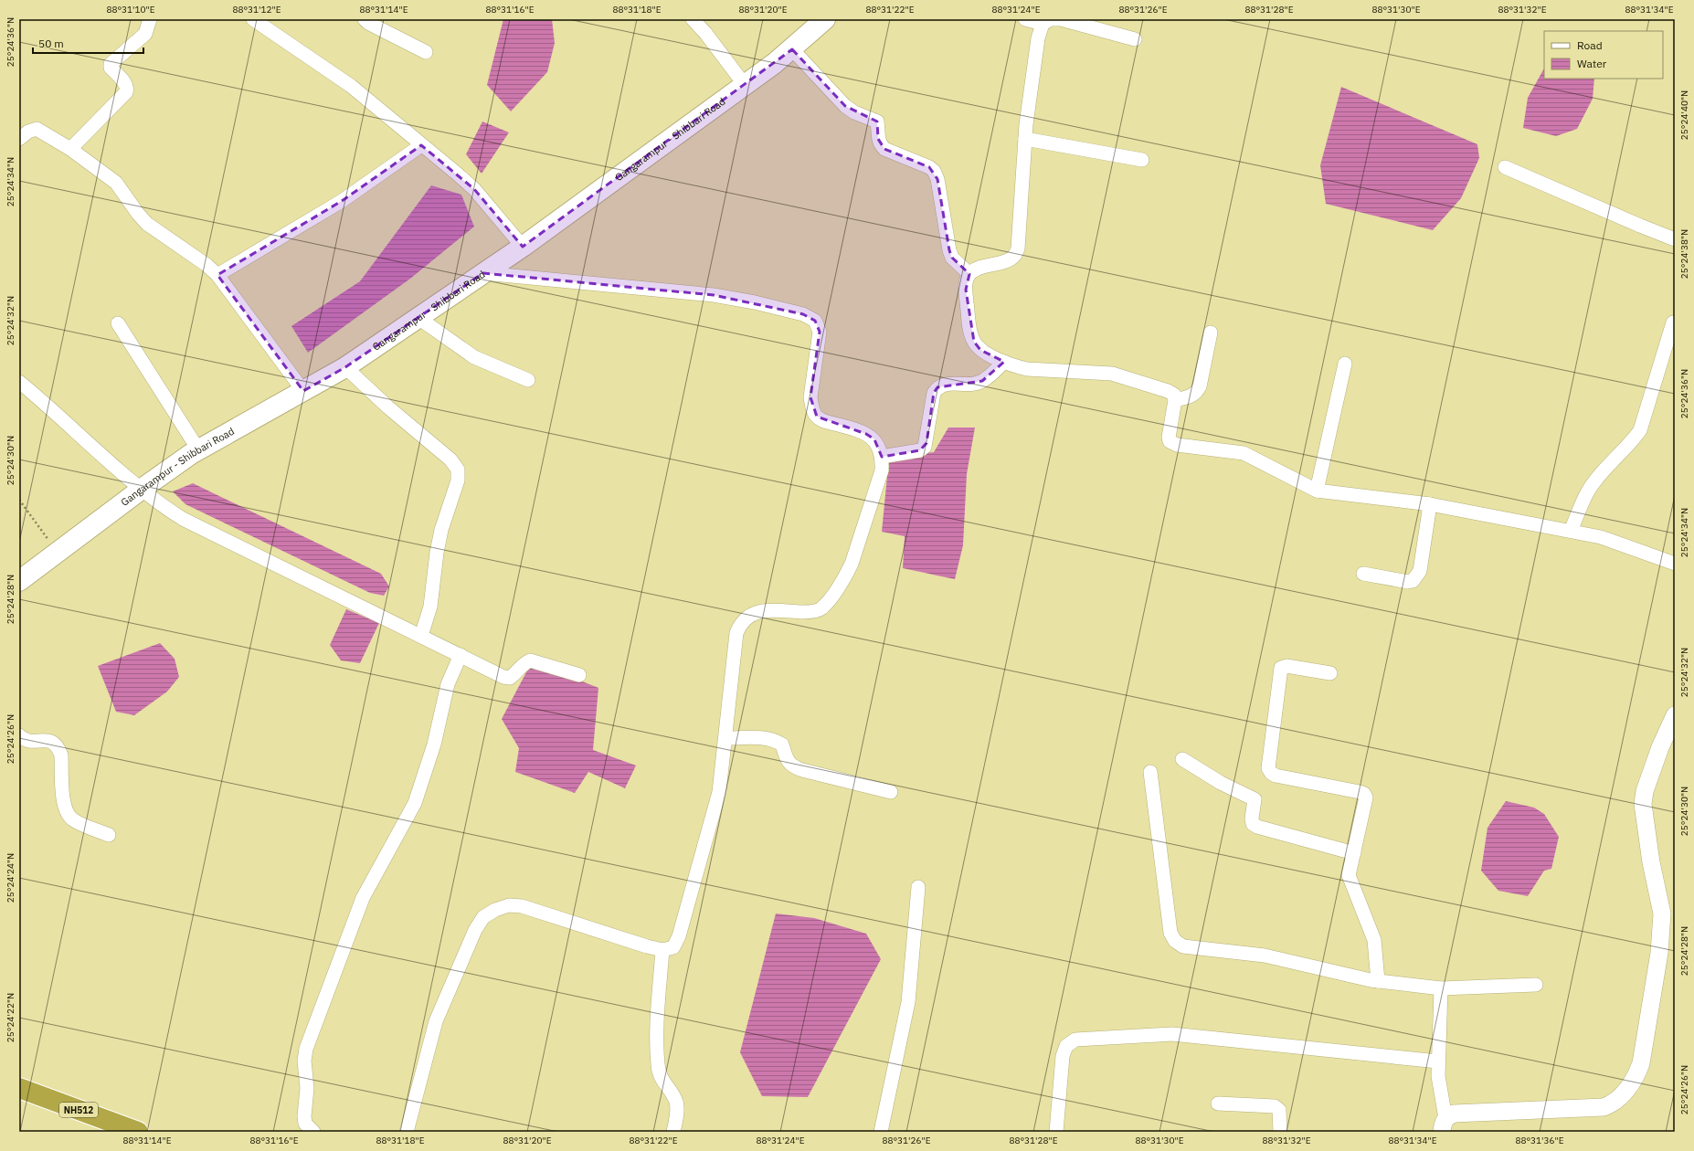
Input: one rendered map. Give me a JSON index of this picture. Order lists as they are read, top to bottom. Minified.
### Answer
{"streets":{"highway":["NH512"],"main road":["Gangarampur - Shibbari Road"]},"legend":["Road","Water"],"scale_bar":"50 m","coordinates":["88°31'10\"E","88°31'12\"E","88°31'14\"E","88°31'16\"E","88°31'18\"E","88°31'20\"E","88°31'22\"E","88°31'24\"E","88°31'26\"E","88°31'28\"E","88°31'30\"E","88°31'32\"E","88°31'34\"E","25°24'36\"N","25°24'40\"N","25°24'34\"N","25°24'38\"N","25°24'32\"N","25°24'30\"N","25°24'28\"N","25°24'26\"N","25°24'24\"N","25°24'22\"N","88°31'36\"E"]}
